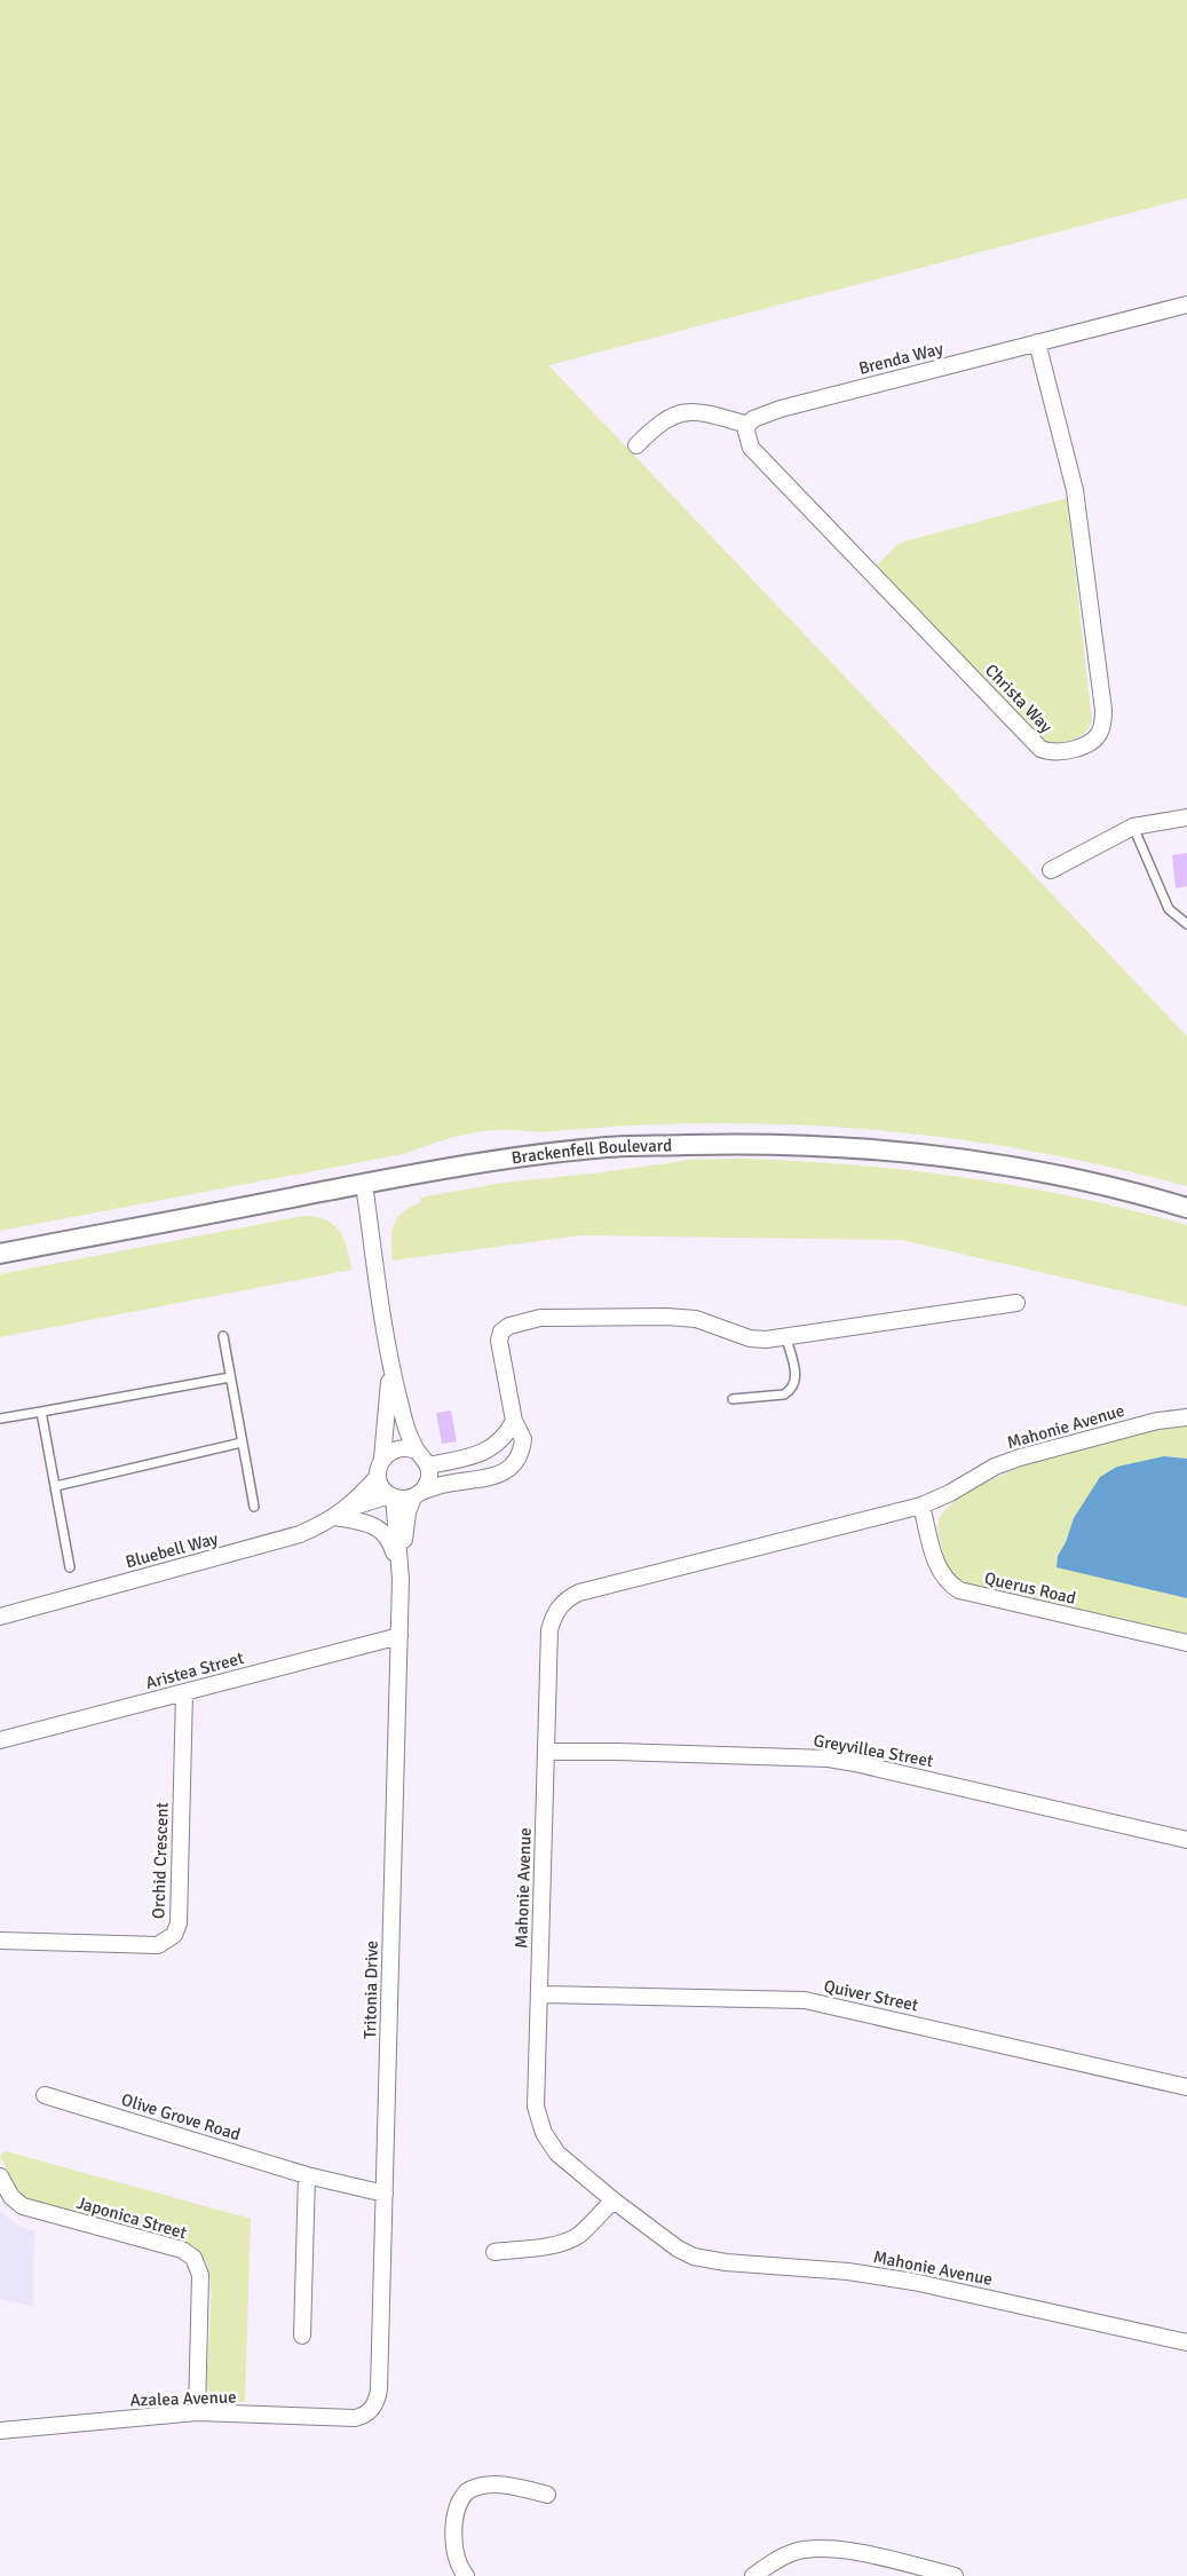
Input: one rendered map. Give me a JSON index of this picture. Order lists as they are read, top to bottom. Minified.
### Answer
{"streets":{"street":["Brenda Way","Christa Way","Brackenfell Boulevard","Mahonie Avenue","Bluebell Way","Querus Road","Aristea Street","Greyvillea Street","Orchid Crescent","Tritonia Drive","Quiver Street","Olive Grove Road","Japonica Street","Azalea Avenue"]},"crossings":[["Brenda Way","Christa Way"],["Mahonie Avenue","Querus Road"],["Mahonie Avenue","Greyvillea Street"],["Mahonie Avenue","Quiver Street"],["Aristea Street","Orchid Crescent"],["Aristea Street","Tritonia Drive"],["Tritonia Drive","Olive Grove Road"],["Tritonia Drive","Azalea Avenue"],["Japonica Street","Azalea Avenue"]]}
